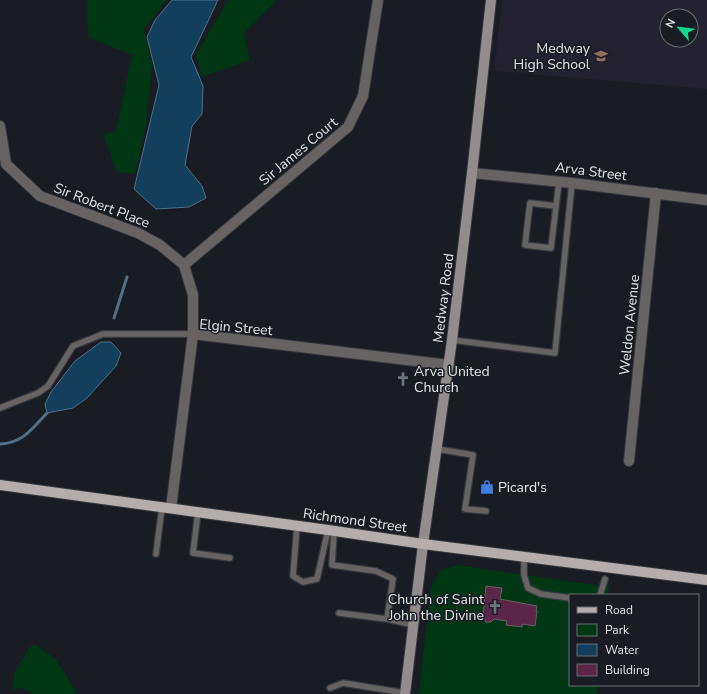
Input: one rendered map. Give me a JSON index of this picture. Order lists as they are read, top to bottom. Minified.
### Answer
{"streets":{"main road":["Medway Road","Richmond Street"],"street":["Sir James Court","Arva Street","Sir Robert Place","Weldon Avenue","Elgin Street"]},"crossings":[["Sir James Court","Sir Robert Place"],["Arva Street","Medway Road"],["Arva Street","Weldon Avenue"],["Medway Road","Elgin Street"],["Medway Road","Richmond Street"],["Elgin Street","Richmond Street"]],"places":{"school or university":["Medway High School"],"church":["Arva United Church","Church of Saint John the Divine"],"shop":["Picard's"]},"legend":["Road","Park","Water","Building"],"north":"top left"}
